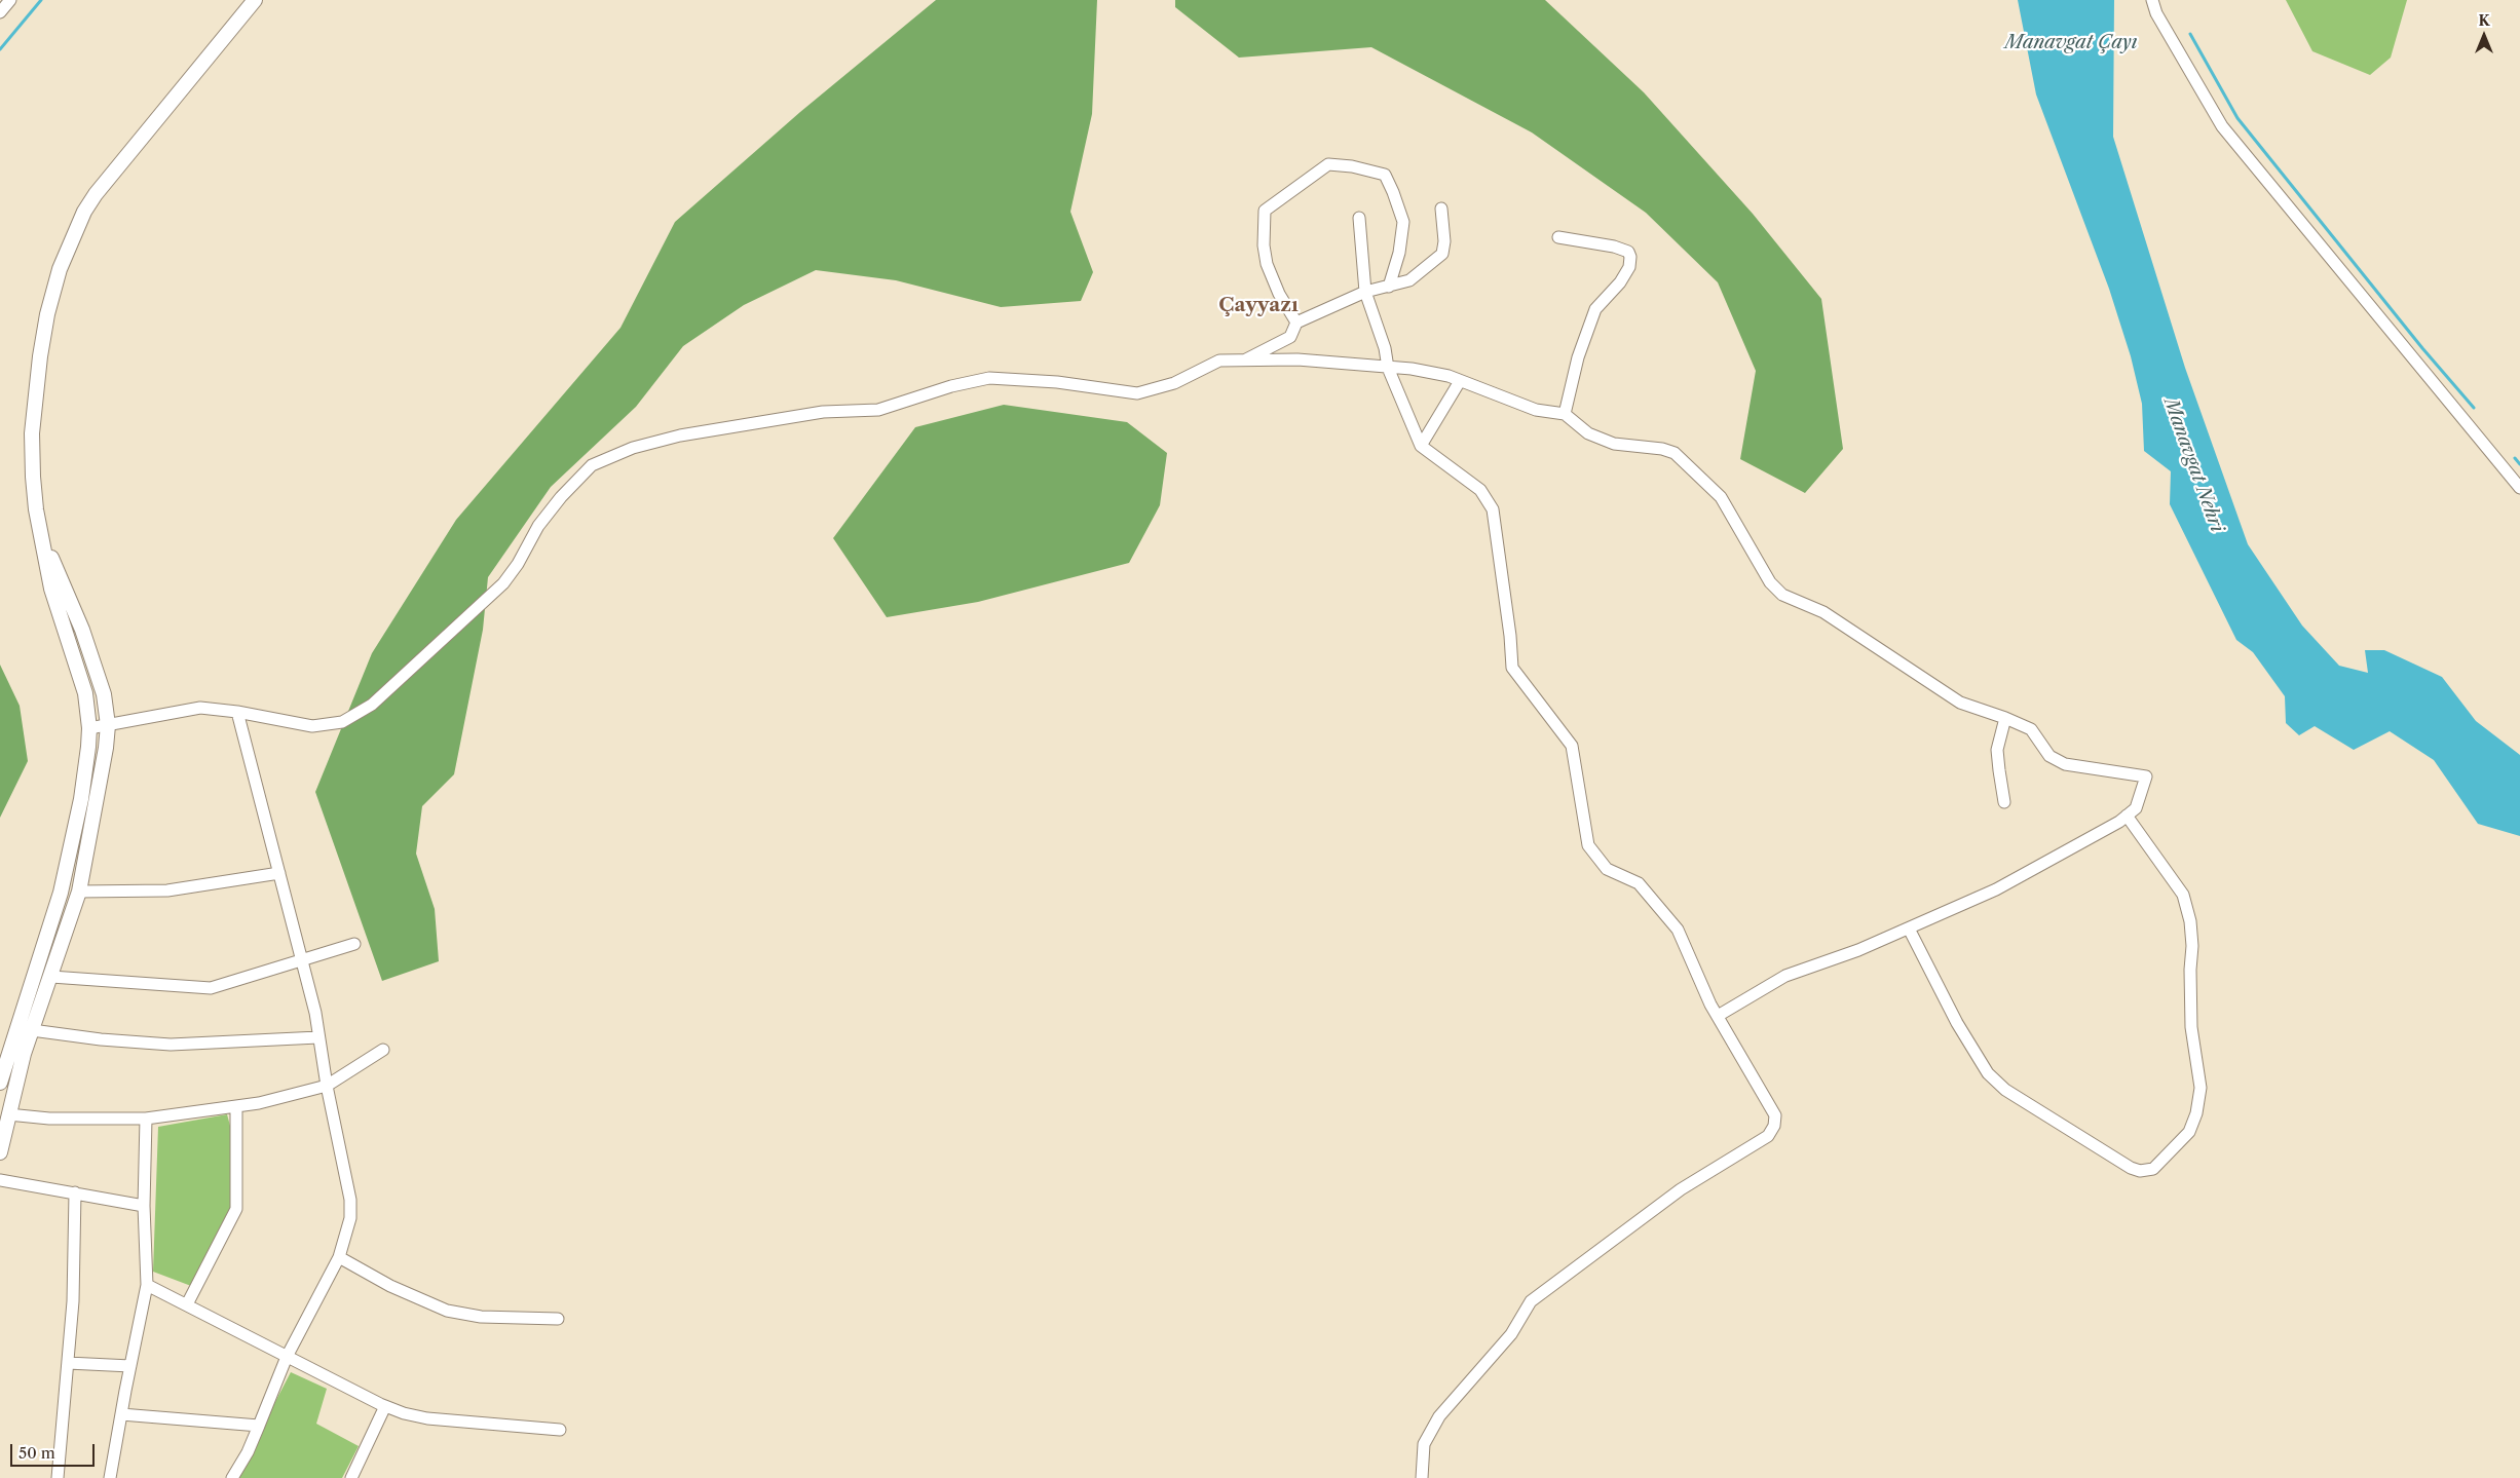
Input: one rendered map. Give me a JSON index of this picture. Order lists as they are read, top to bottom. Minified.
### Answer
{"districts":["Çayyazı"],"water":["Manavgat Çayı","Manavgat Nehri"],"scale_bar":"50 m","north":"top"}
